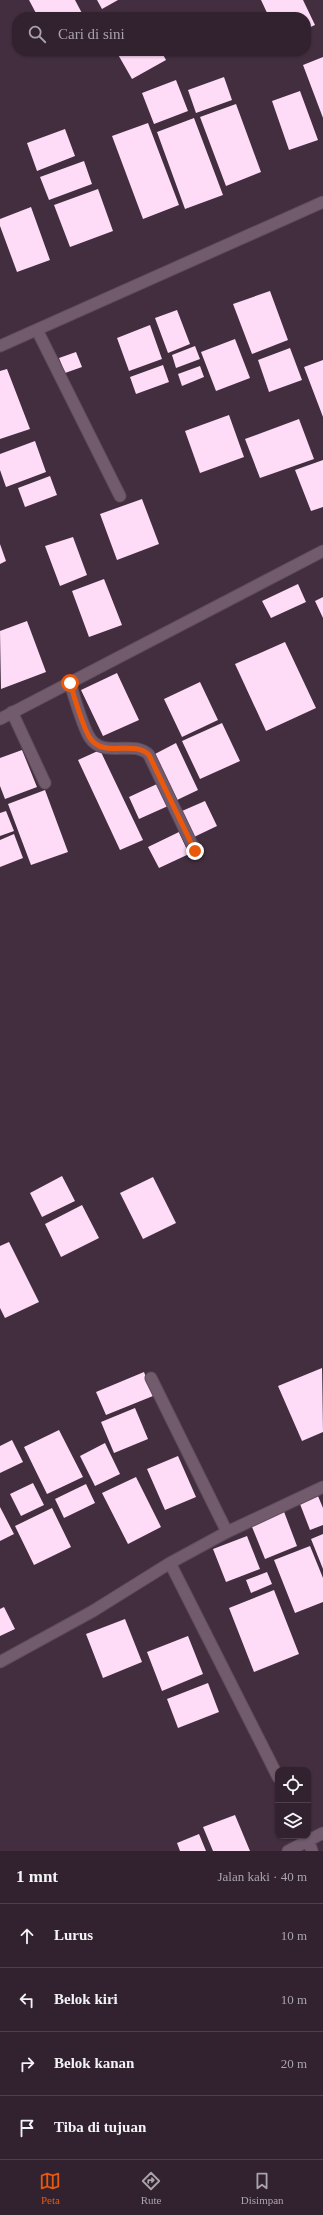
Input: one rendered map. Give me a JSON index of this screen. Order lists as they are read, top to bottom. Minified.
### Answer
{"page":{"search":"Cari di sini","heading":["1 mnt","Jalan kaki · 40 m"],"list":[["Lurus","10 m"],["Belok kiri","10 m"],["Belok kanan","20 m"],"Tiba di tujuan"],"nav":["Peta","Rute","Disimpan"]}}
